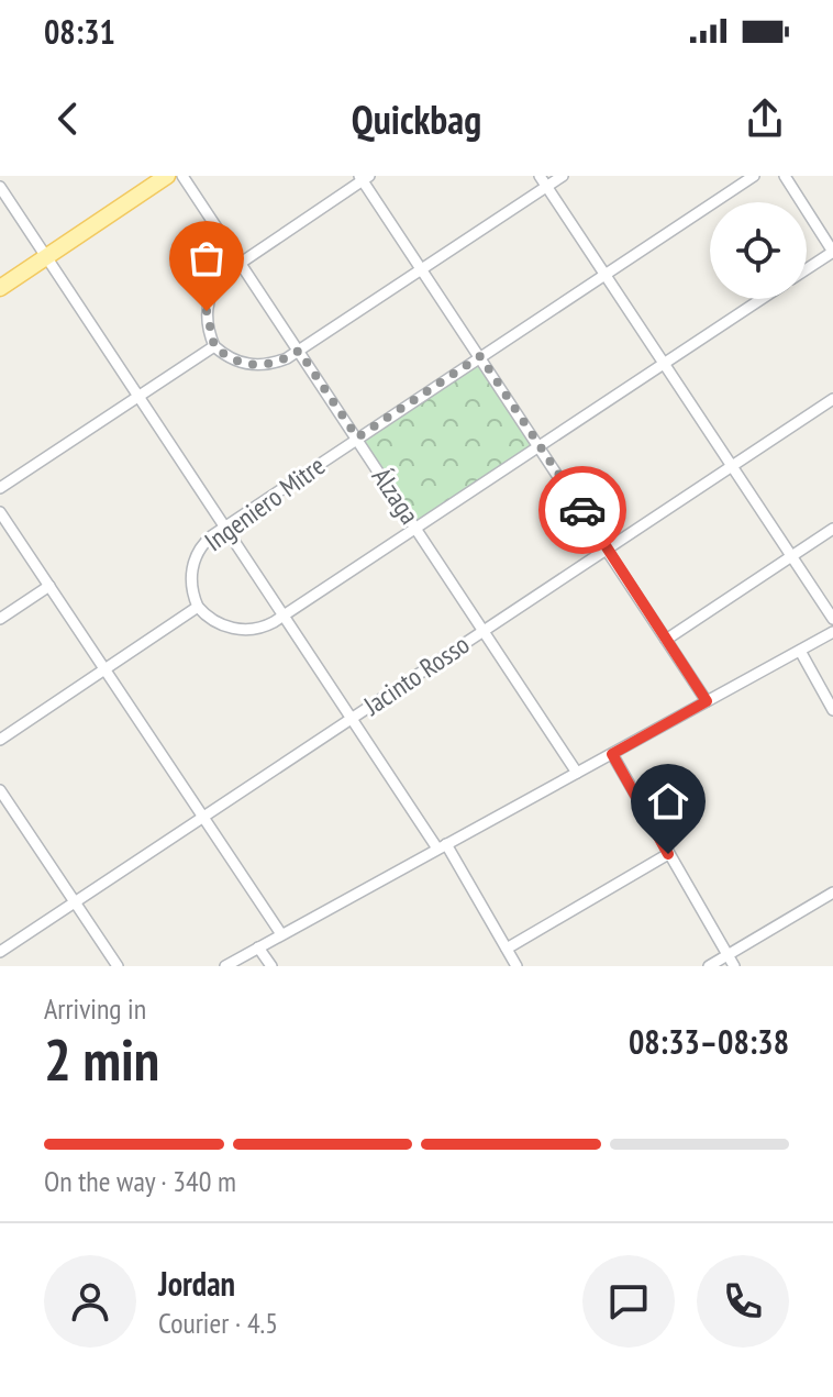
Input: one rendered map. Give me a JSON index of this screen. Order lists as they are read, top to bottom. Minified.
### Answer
{"streets":{"street":["Álzaga","Ingeniero Mitre","Jacinto Rosso"]},"crossings":[["Álzaga","Ingeniero Mitre"],["Álzaga","Jacinto Rosso"]],"page":{"status":"08:31","header":"Quickbag","heading":["2 min","Arriving in","08:33–08:38"],"panel":["Jordan","Courier · 4.5"],"bar":"On the way · 340 m"}}
